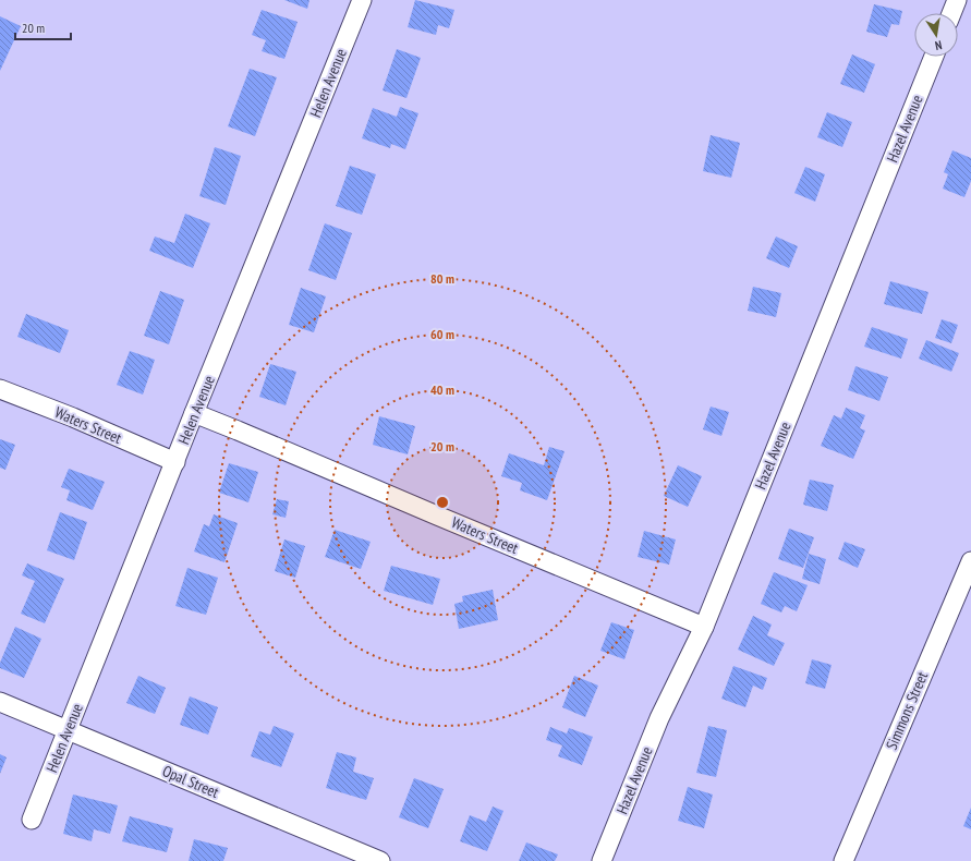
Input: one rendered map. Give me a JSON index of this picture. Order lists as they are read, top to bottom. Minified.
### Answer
{"streets":{"street":["Helen Avenue","Hazel Avenue","Waters Street","Simmons Street","Opal Street"]},"crossings":[["Helen Avenue","Waters Street"],["Helen Avenue","Opal Street"],["Hazel Avenue","Waters Street"]],"scale_bar":"20 m","north":"bottom","rings":["80 m","60 m","40 m","20 m"]}
